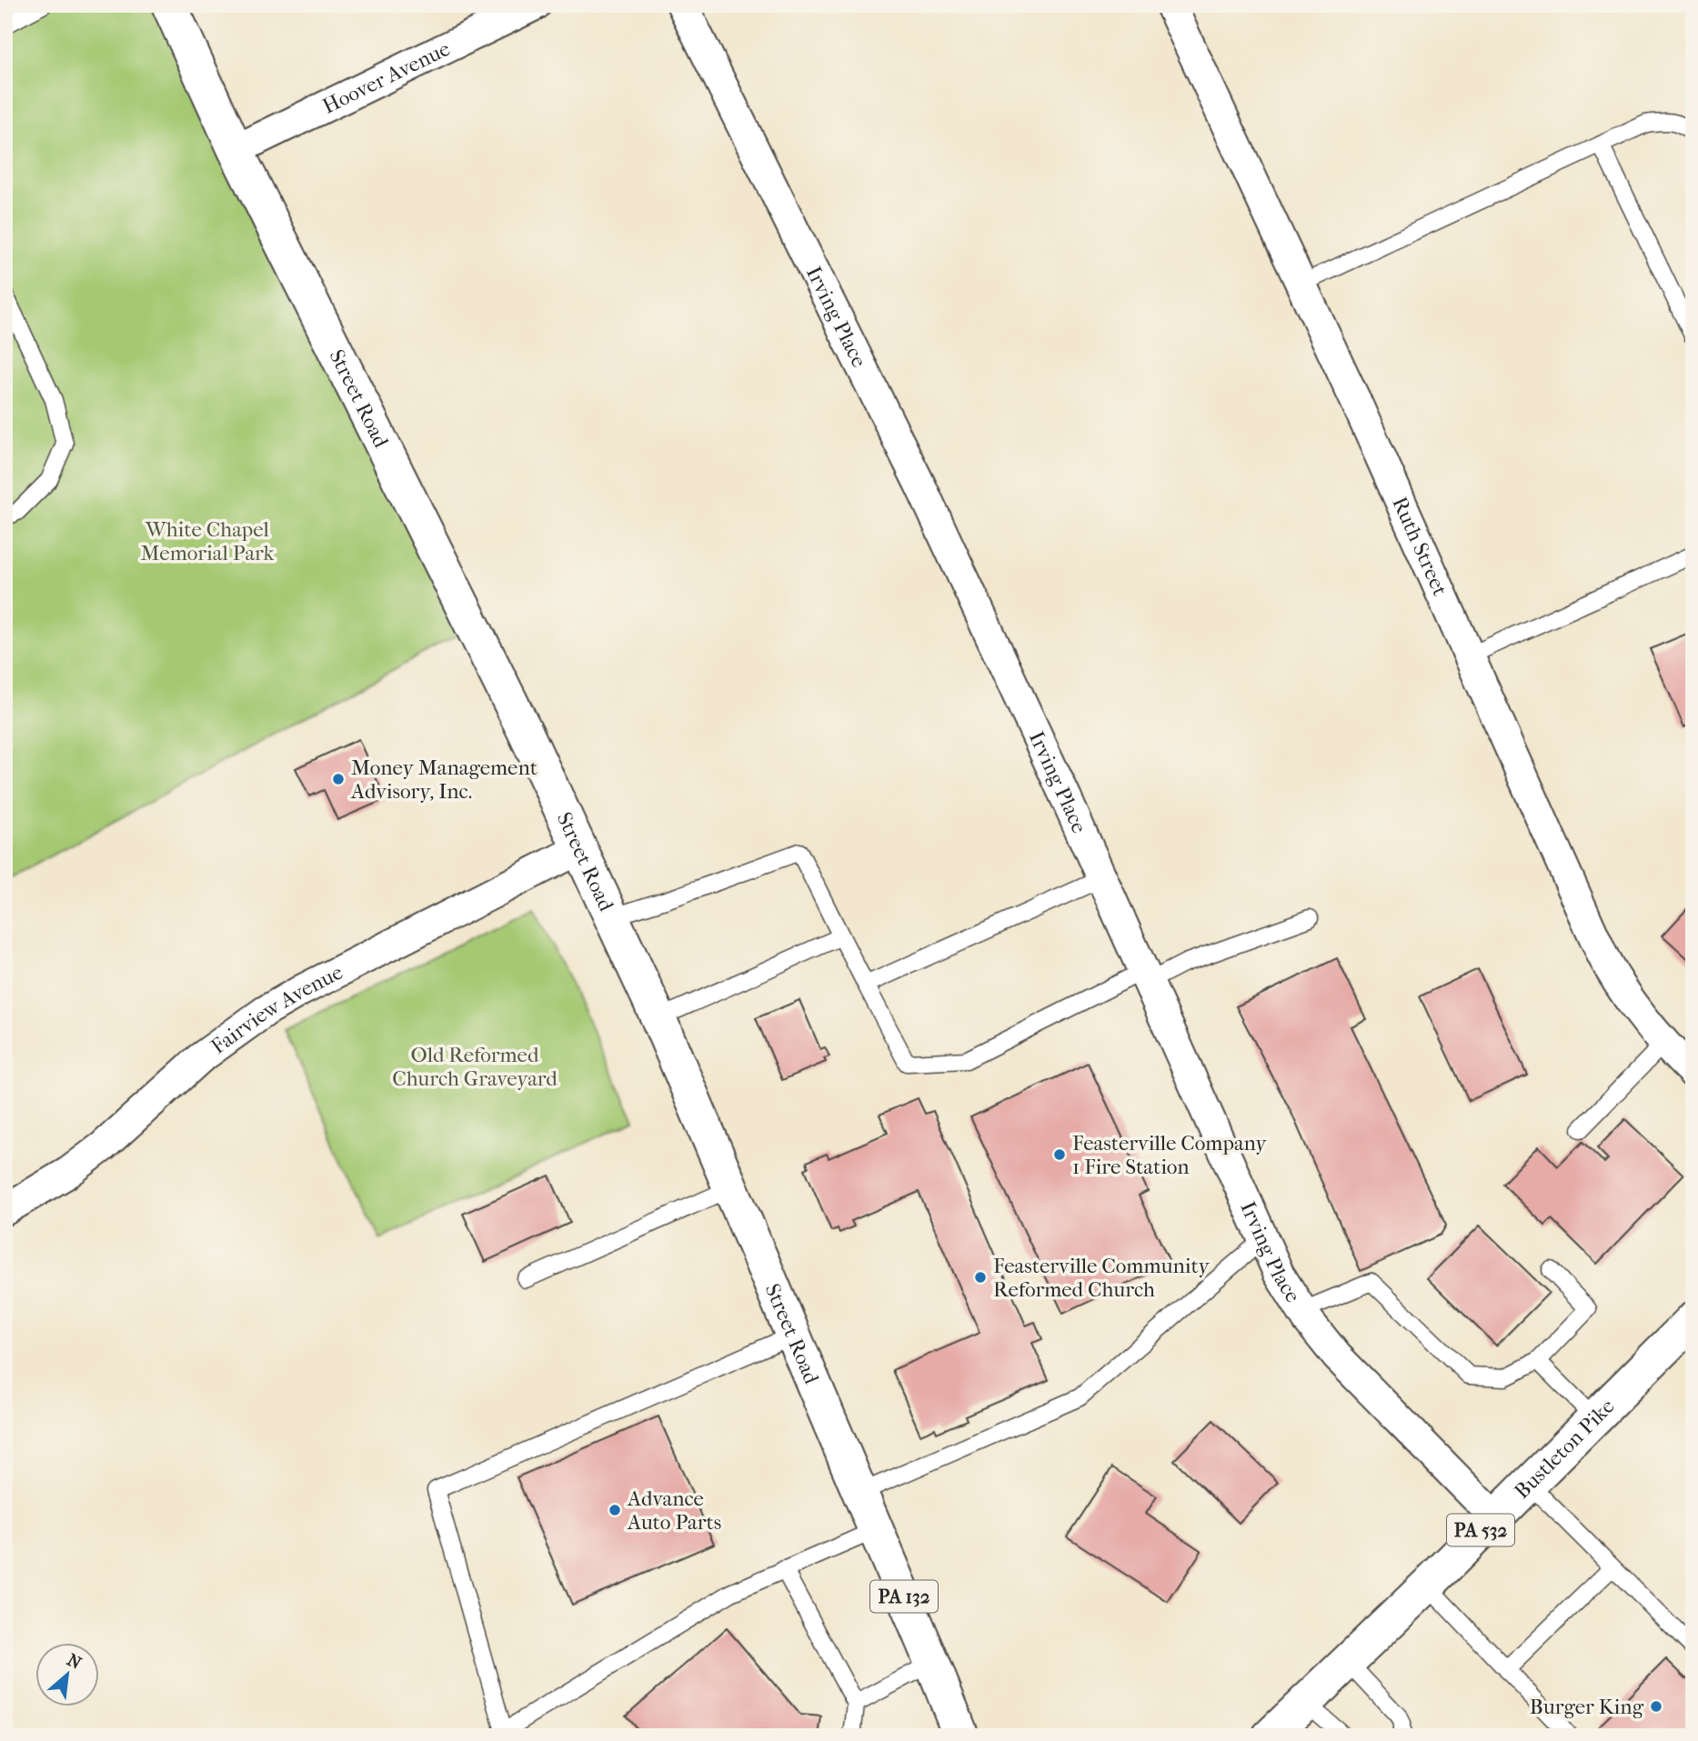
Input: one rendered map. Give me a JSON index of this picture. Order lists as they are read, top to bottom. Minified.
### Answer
{"streets":{"main road":["Street Road","Bustleton Pike","PA 532","PA 132"],"street":["Hoover Avenue","Irving Place","Ruth Street","Fairview Avenue"]},"crossings":[["Hoover Avenue","Street Road"],["Irving Place","Bustleton Pike"],["Street Road","Fairview Avenue"]],"parks":["White Chapel Memorial Park","Old Reformed Church Graveyard"],"places":["Money Management Advisory, Inc.","Feasterville Company 1 Fire Station","Feasterville Community Reformed Church","Advance Auto Parts","Burger King"],"north":"top right"}
